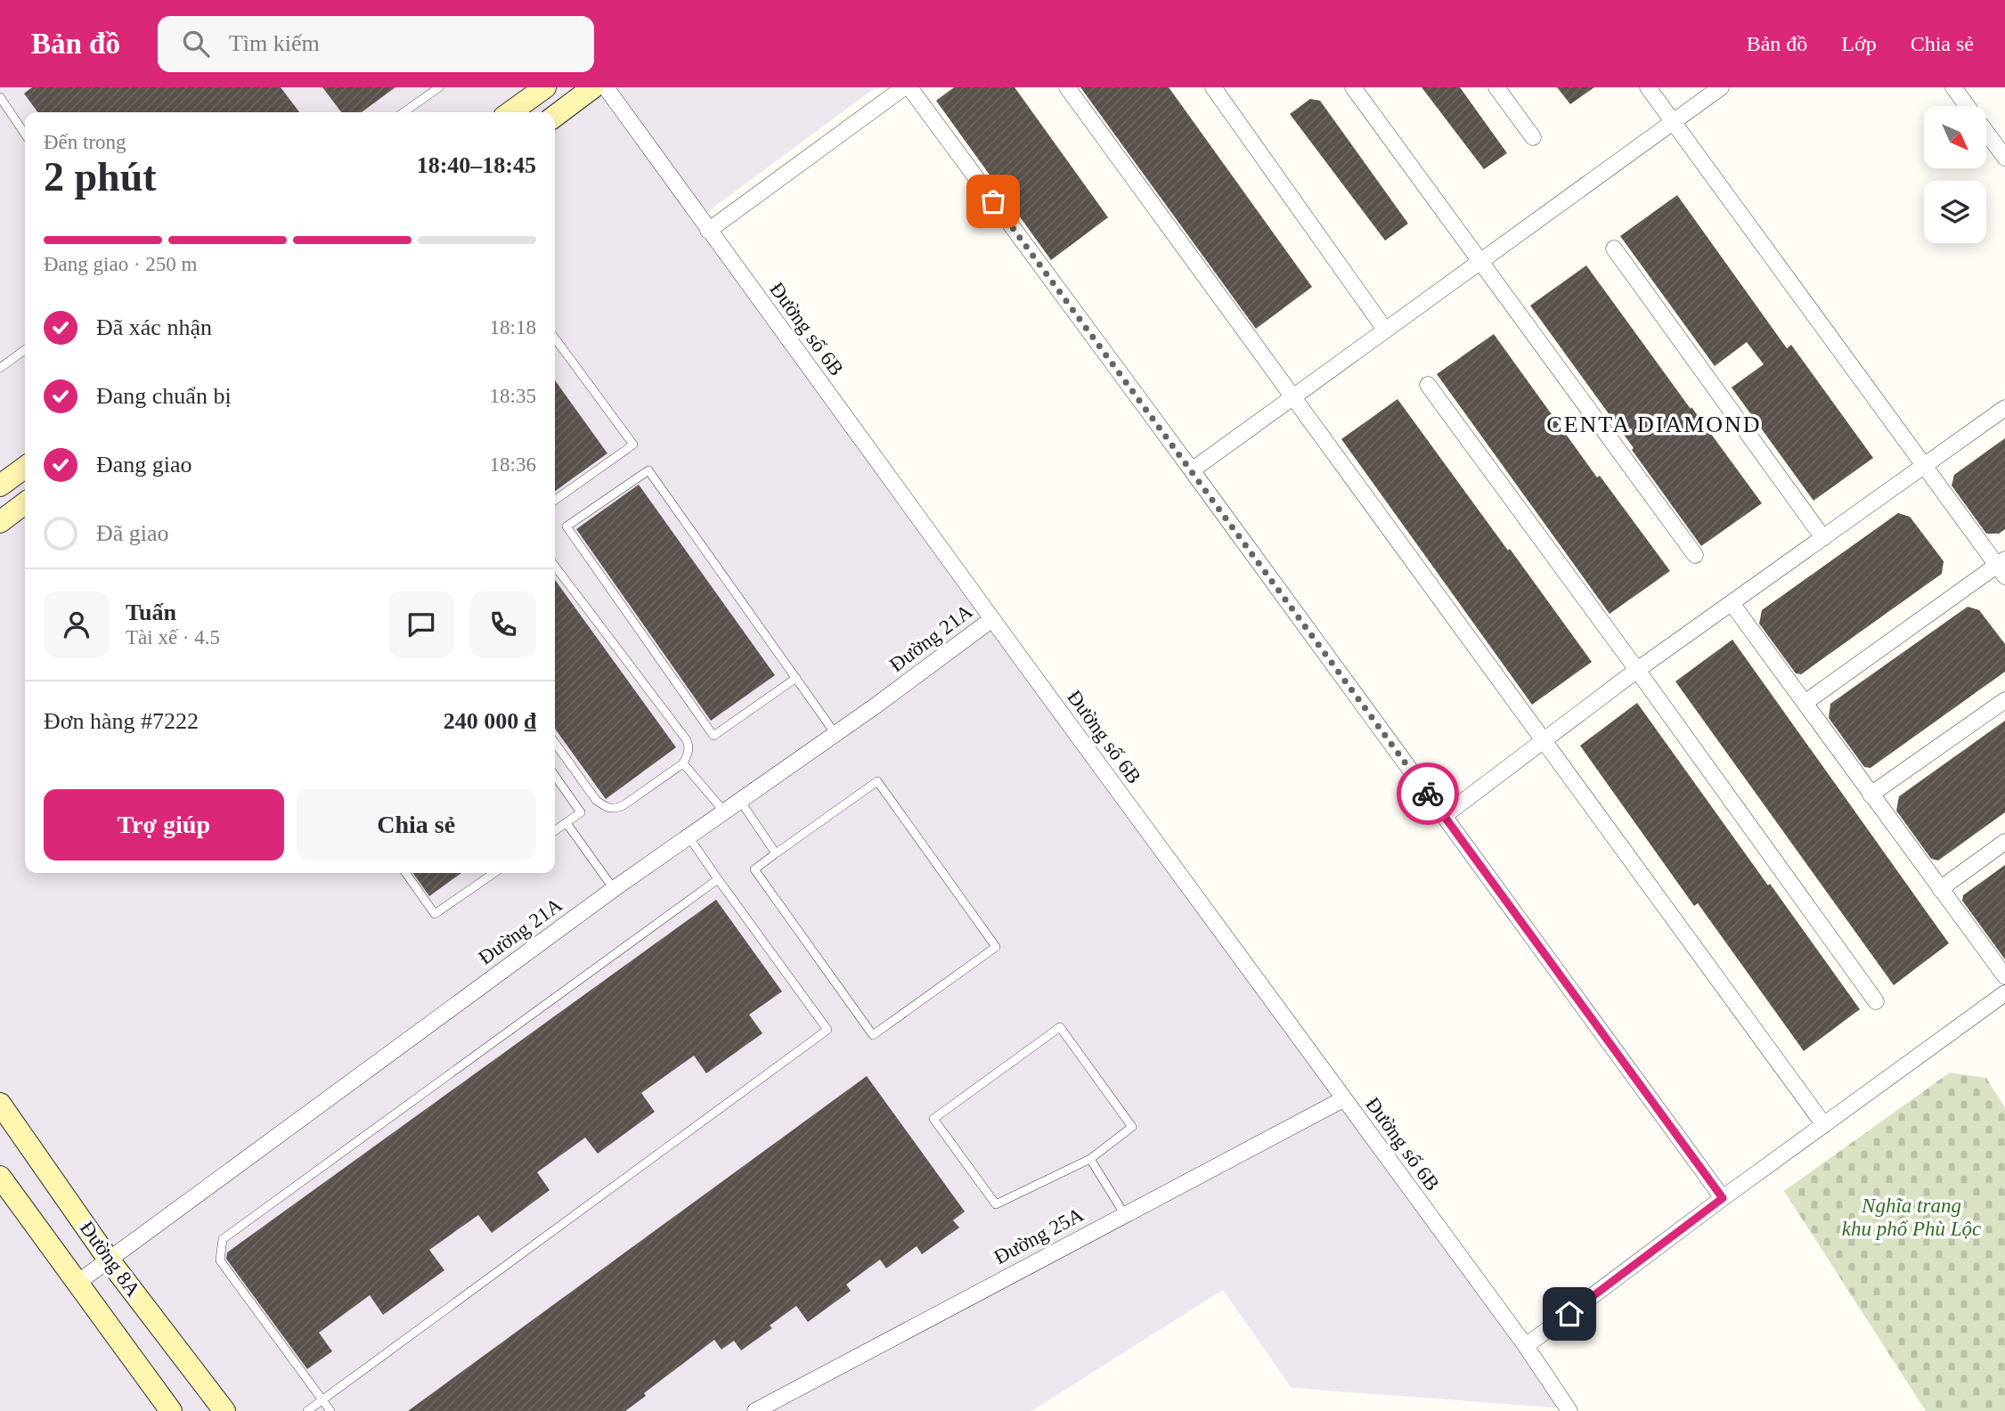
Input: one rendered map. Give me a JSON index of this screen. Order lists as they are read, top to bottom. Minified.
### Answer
{"streets":{"street":["Đường số 6B","Đường 21A","Đường 25A","Đường 8A"]},"crossings":[["Đường số 6B","Đường 21A"],["Đường số 6B","Đường 25A"],["Đường 21A","Đường 8A"]],"districts":["CENTA DIAMOND"],"parks":["Nghĩa trang khu phố Phù Lộc"],"north":"bottom right","page":{"header":"Bản đồ","search":"Tìm kiếm","nav":["Bản đồ","Lớp","Chia sẻ"],"heading":["2 phút","Đến trong","18:40–18:45"],"panel":["Tuấn","Tài xế · 4.5","Đơn hàng #7222","240 000 ₫"],"bar":"Đang giao · 250 m","list":[["Đã xác nhận","18:18"],["Đang chuẩn bị","18:35"],["Đang giao","18:36"],"Đã giao"],"buttons":["Trợ giúp","Chia sẻ"]}}
